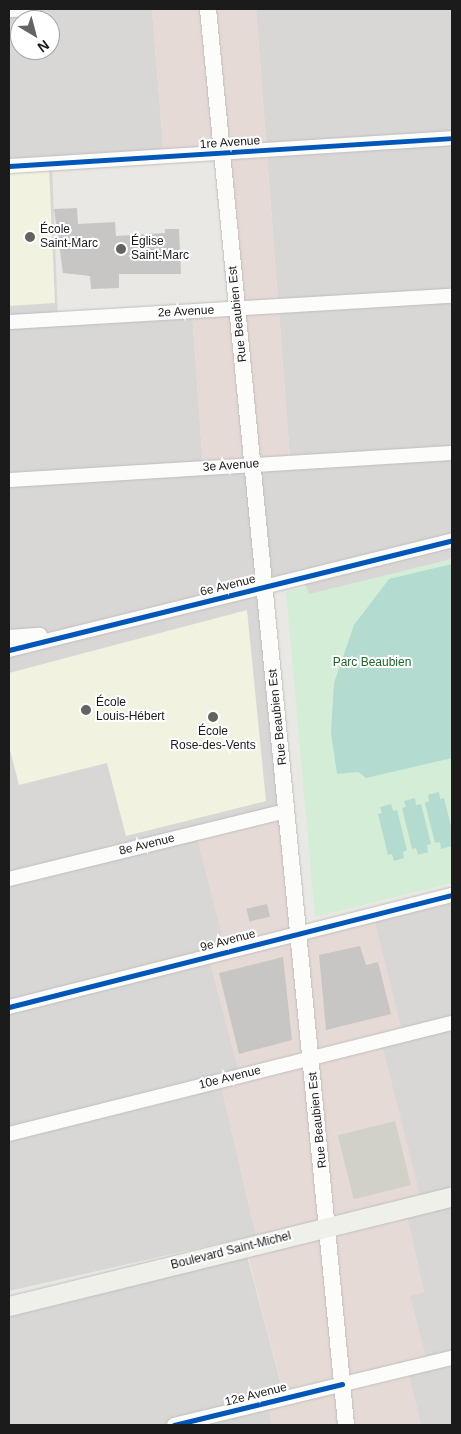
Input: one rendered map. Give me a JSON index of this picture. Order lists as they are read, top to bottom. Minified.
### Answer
{"streets":{"main road":["Boulevard Saint-Michel"],"street":["1re Avenue","2e Avenue","Rue Beaubien Est","3e Avenue","6e Avenue","8e Avenue","9e Avenue","10e Avenue","12e Avenue"]},"crossings":[["1re Avenue","Rue Beaubien Est"],["2e Avenue","Rue Beaubien Est"],["Rue Beaubien Est","3e Avenue"],["Rue Beaubien Est","6e Avenue"],["Rue Beaubien Est","8e Avenue"],["Rue Beaubien Est","9e Avenue"],["Rue Beaubien Est","10e Avenue"],["Rue Beaubien Est","Boulevard Saint-Michel"],["Rue Beaubien Est","12e Avenue"]],"parks":["Parc Beaubien"],"places":["École Saint-Marc","Église Saint-Marc","École Louis-Hébert","École Rose-des-Vents"],"north":"bottom right"}
